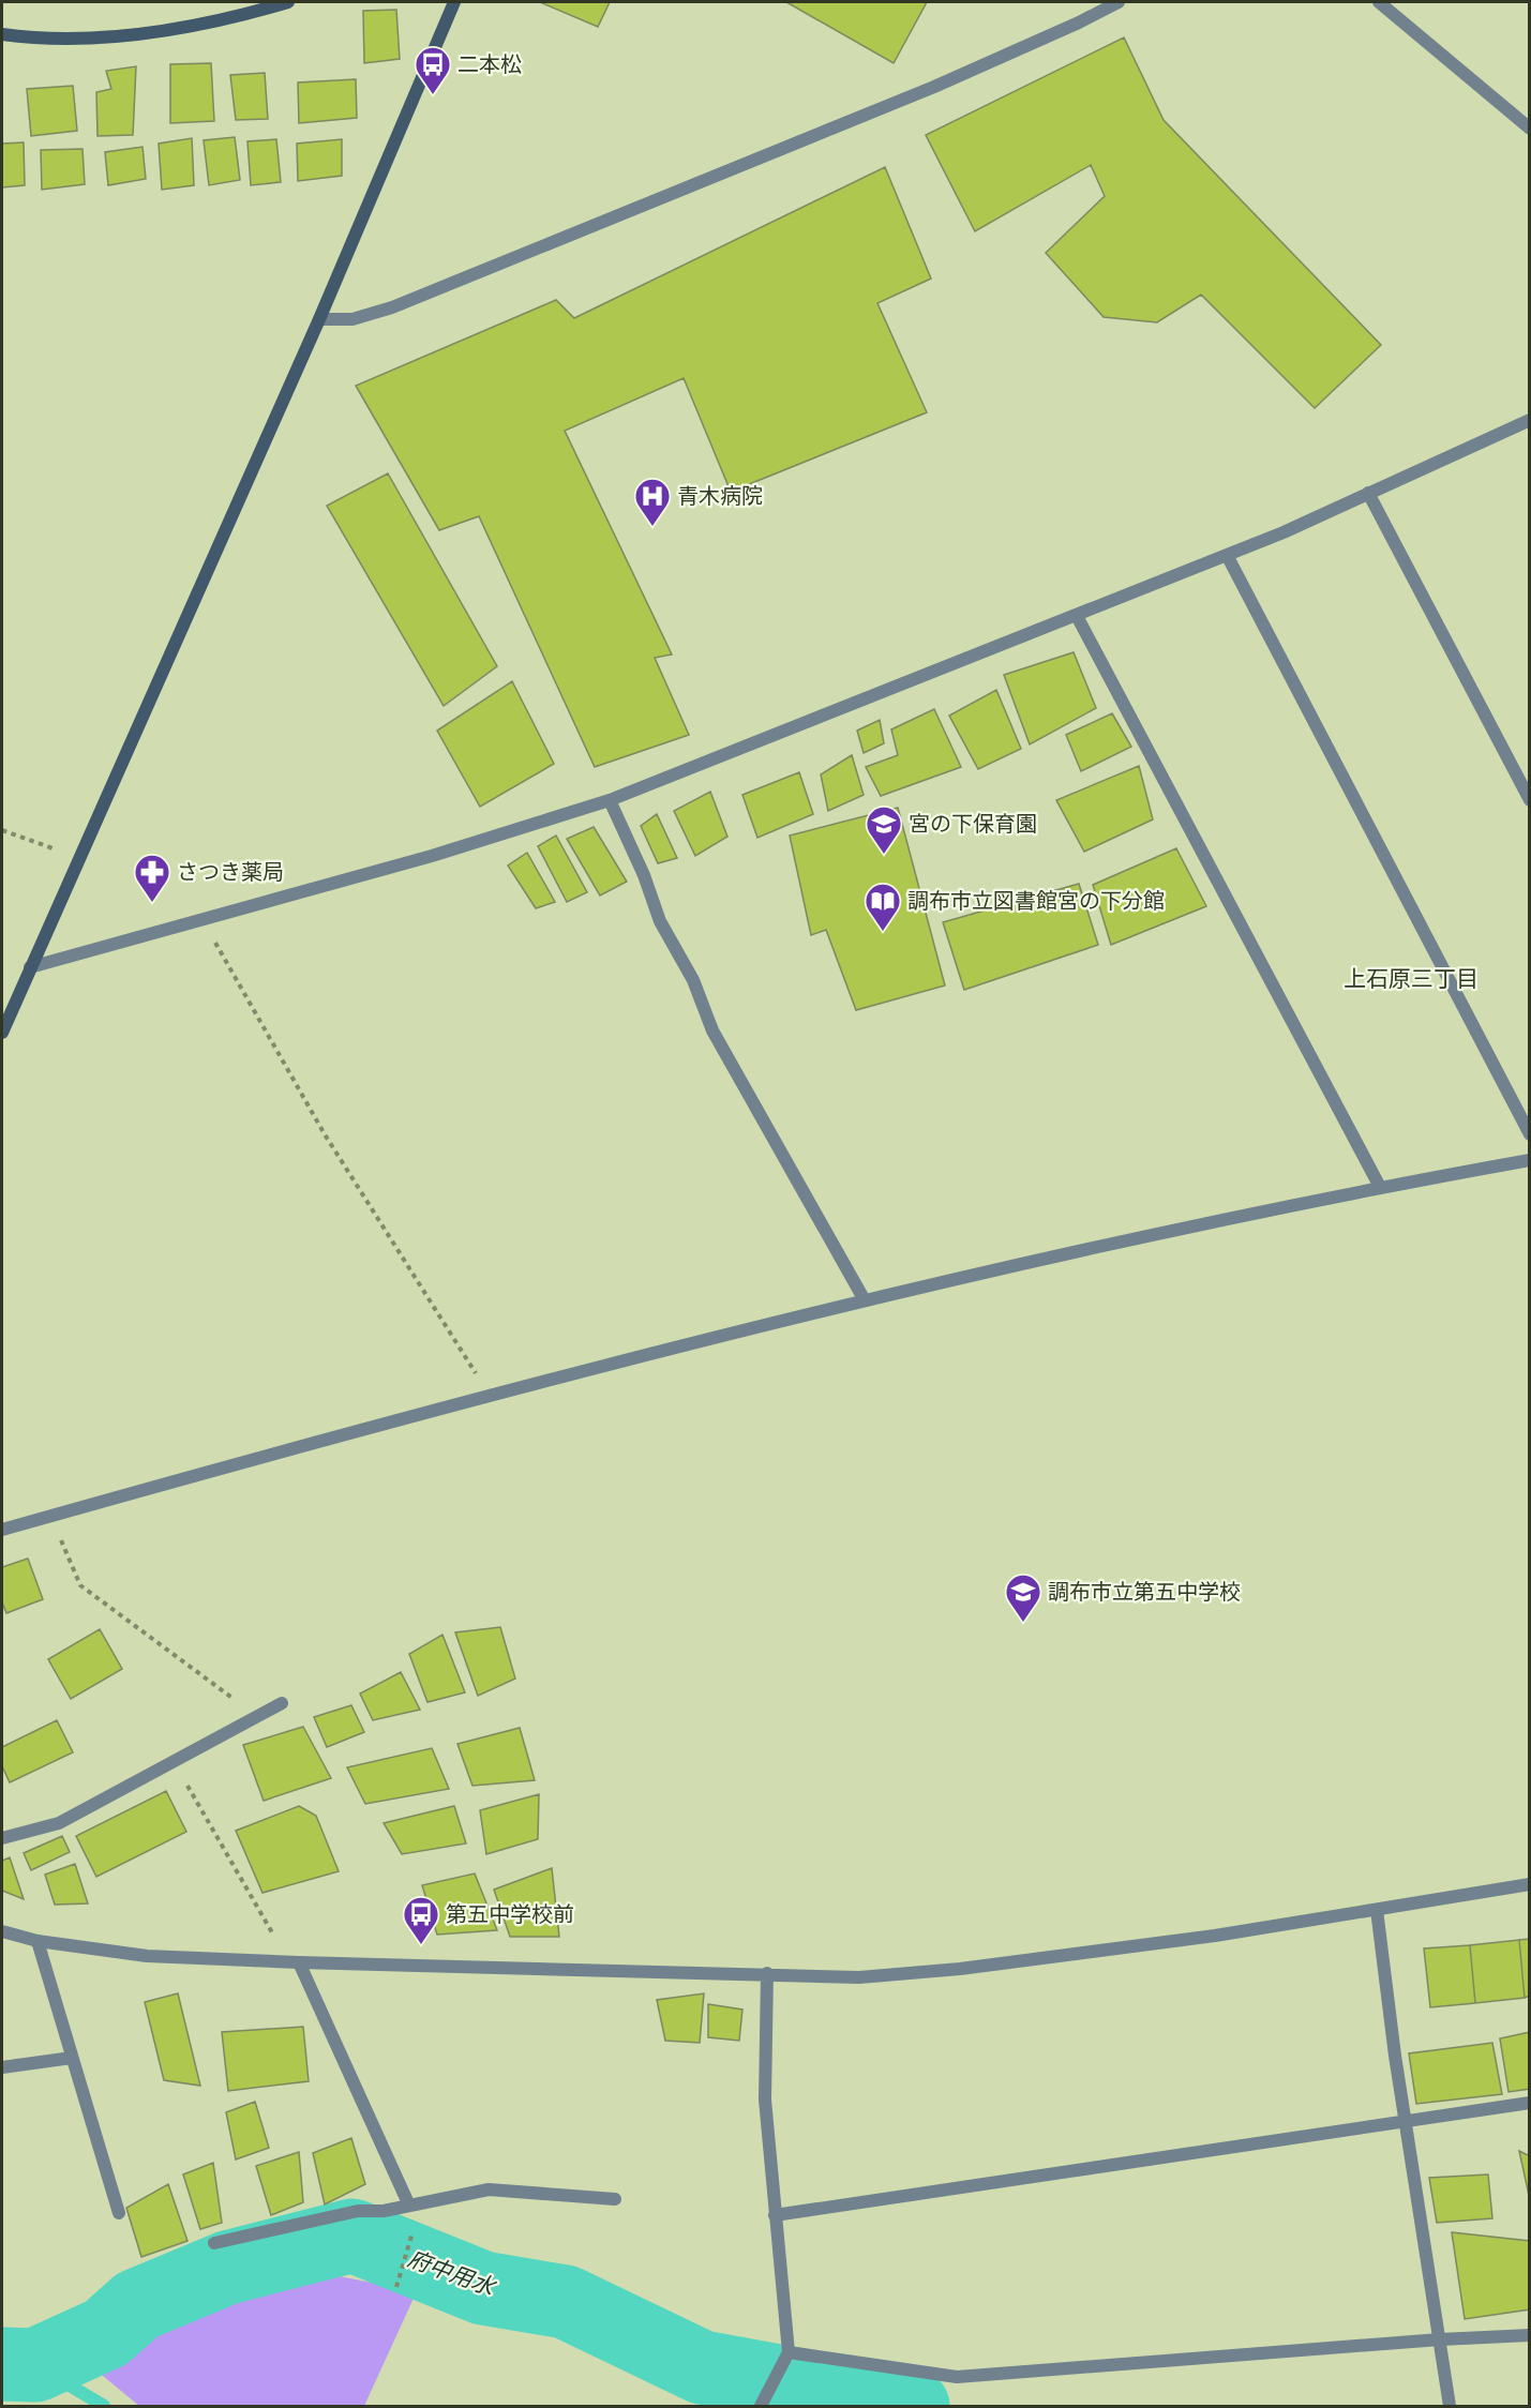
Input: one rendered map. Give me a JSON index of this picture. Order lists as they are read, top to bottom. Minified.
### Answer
{"districts":["上石原三丁目"],"water":["府中用水"],"places":{"bus stop":["二本松","第五中学校前"],"hospital":["青木病院"],"school or university":["宮の下保育園","調布市立第五中学校"],"pharmacy":["さつき薬局"],"library":["調布市立図書館宮の下分館"]}}
